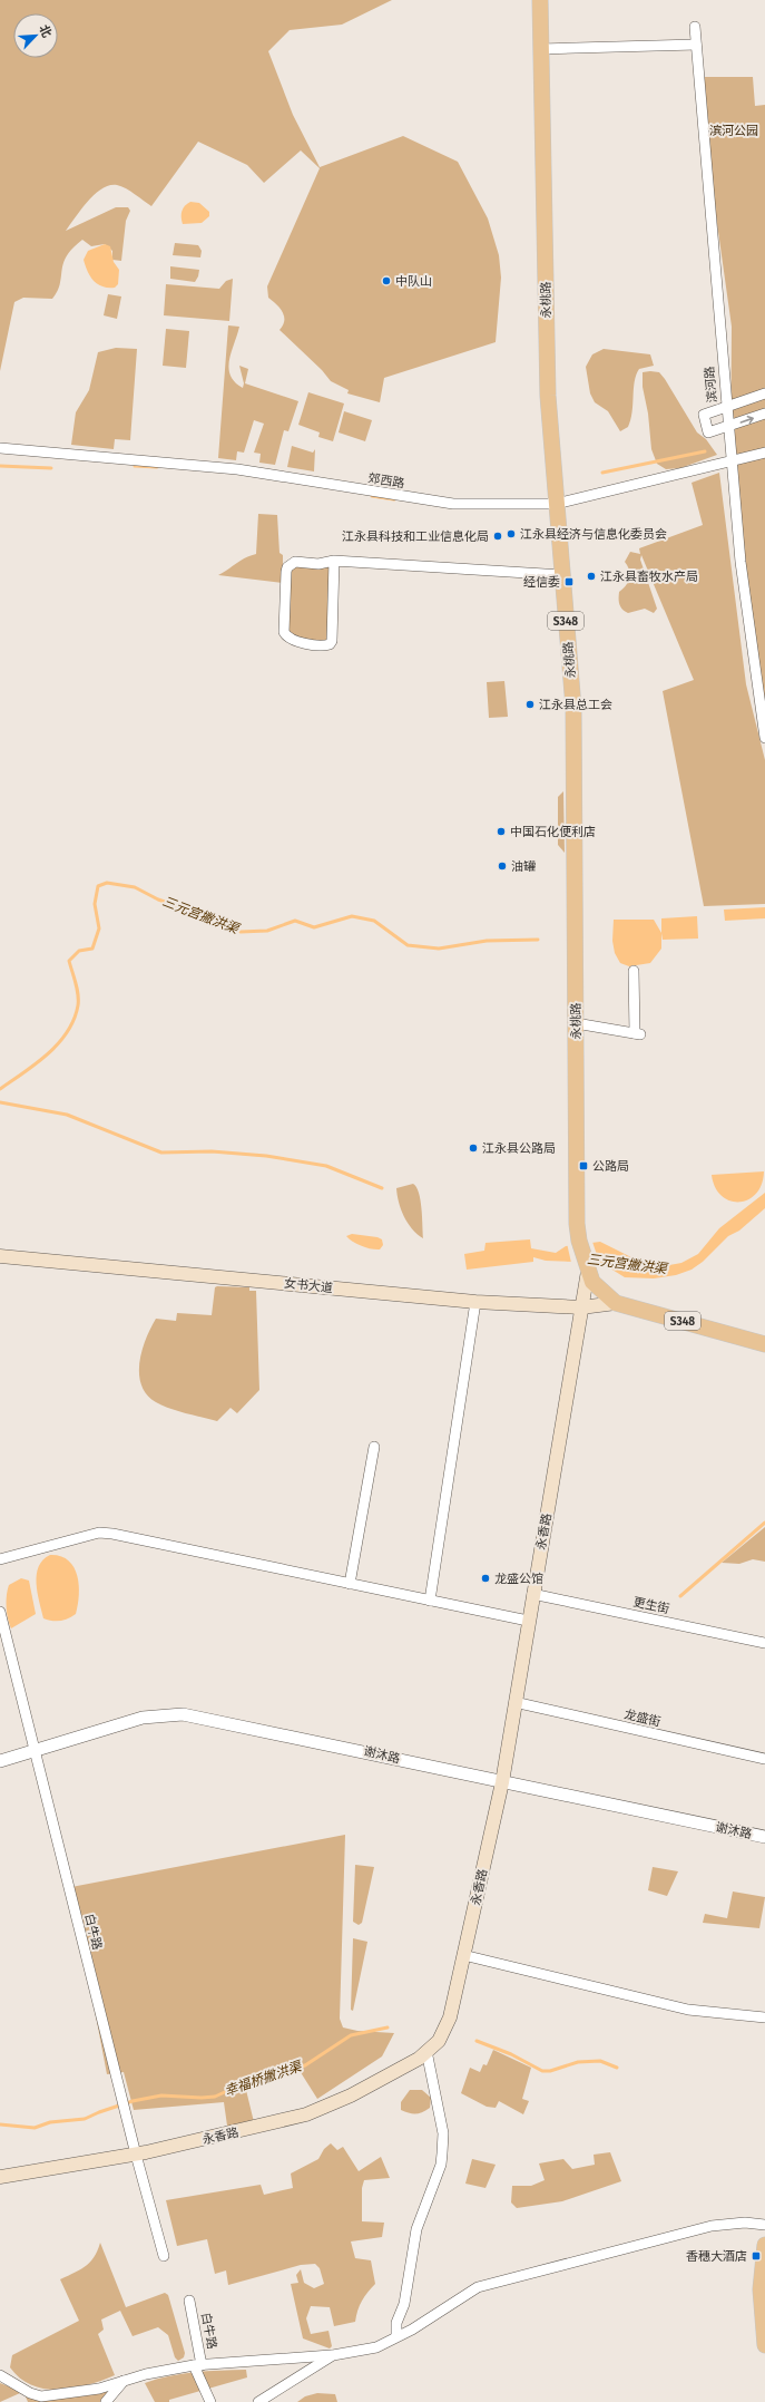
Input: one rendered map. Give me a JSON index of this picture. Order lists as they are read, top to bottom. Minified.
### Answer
{"streets":{"main road":["永桃路","S348","女书大道","永香路"],"street":["滨河路","郊西路","更生街","龙盛街","谢沐路","白牛路"]},"crossings":[["永桃路","郊西路"],["永桃路","S348"],["永桃路","永香路"],["滨河路","郊西路"],["S348","女书大道"],["S348","永香路"],["女书大道","永香路"],["永香路","更生街"],["永香路","龙盛街"],["永香路","谢沐路"],["永香路","白牛路"],["谢沐路","白牛路"]],"water":["三元宫撇洪渠","幸福桥撇洪渠"],"parks":["滨河公园"],"places":{"other":["中队山","江永县经济与信息化委员会","江永县科技和工业信息化局","江永县畜牧水产局","江永县总工会","中国石化便利店","油罐","江永县公路局","龙盛公馆"],"transit":["经信委","公路局","香穗大酒店"]},"north":"top right"}
